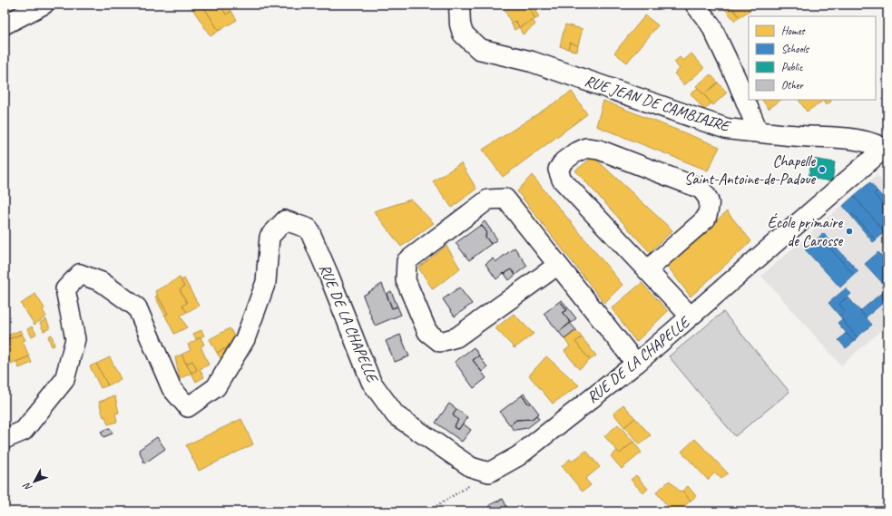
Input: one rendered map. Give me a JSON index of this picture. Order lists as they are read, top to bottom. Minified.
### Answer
{"streets":{"main road":["RUE JEAN DE CAMBIAIRE"],"street":["RUE DE LA CHAPELLE"]},"crossings":[["RUE JEAN DE CAMBIAIRE","RUE DE LA CHAPELLE"]],"places":["Chapelle Saint-Antoine-de-Padoue","École primaire de Carosse"],"legend":["Homes","Schools","Public","Other"],"north":"bottom left"}
